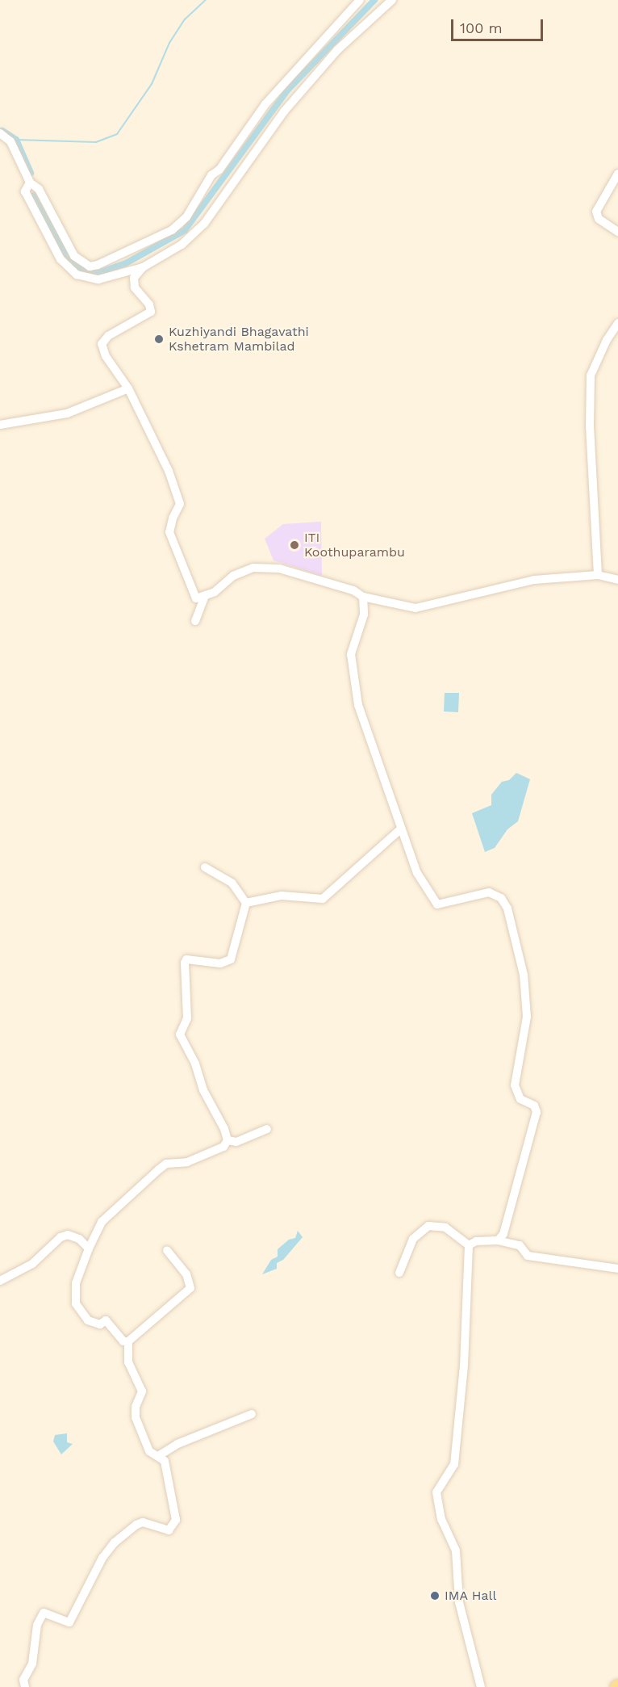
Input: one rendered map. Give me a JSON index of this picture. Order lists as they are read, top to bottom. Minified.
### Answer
{"places":["Kuzhiyandi Bhagavathi Kshetram Mambilad","ITI Koothuparambu","IMA Hall"],"scale_bar":"100 m"}
